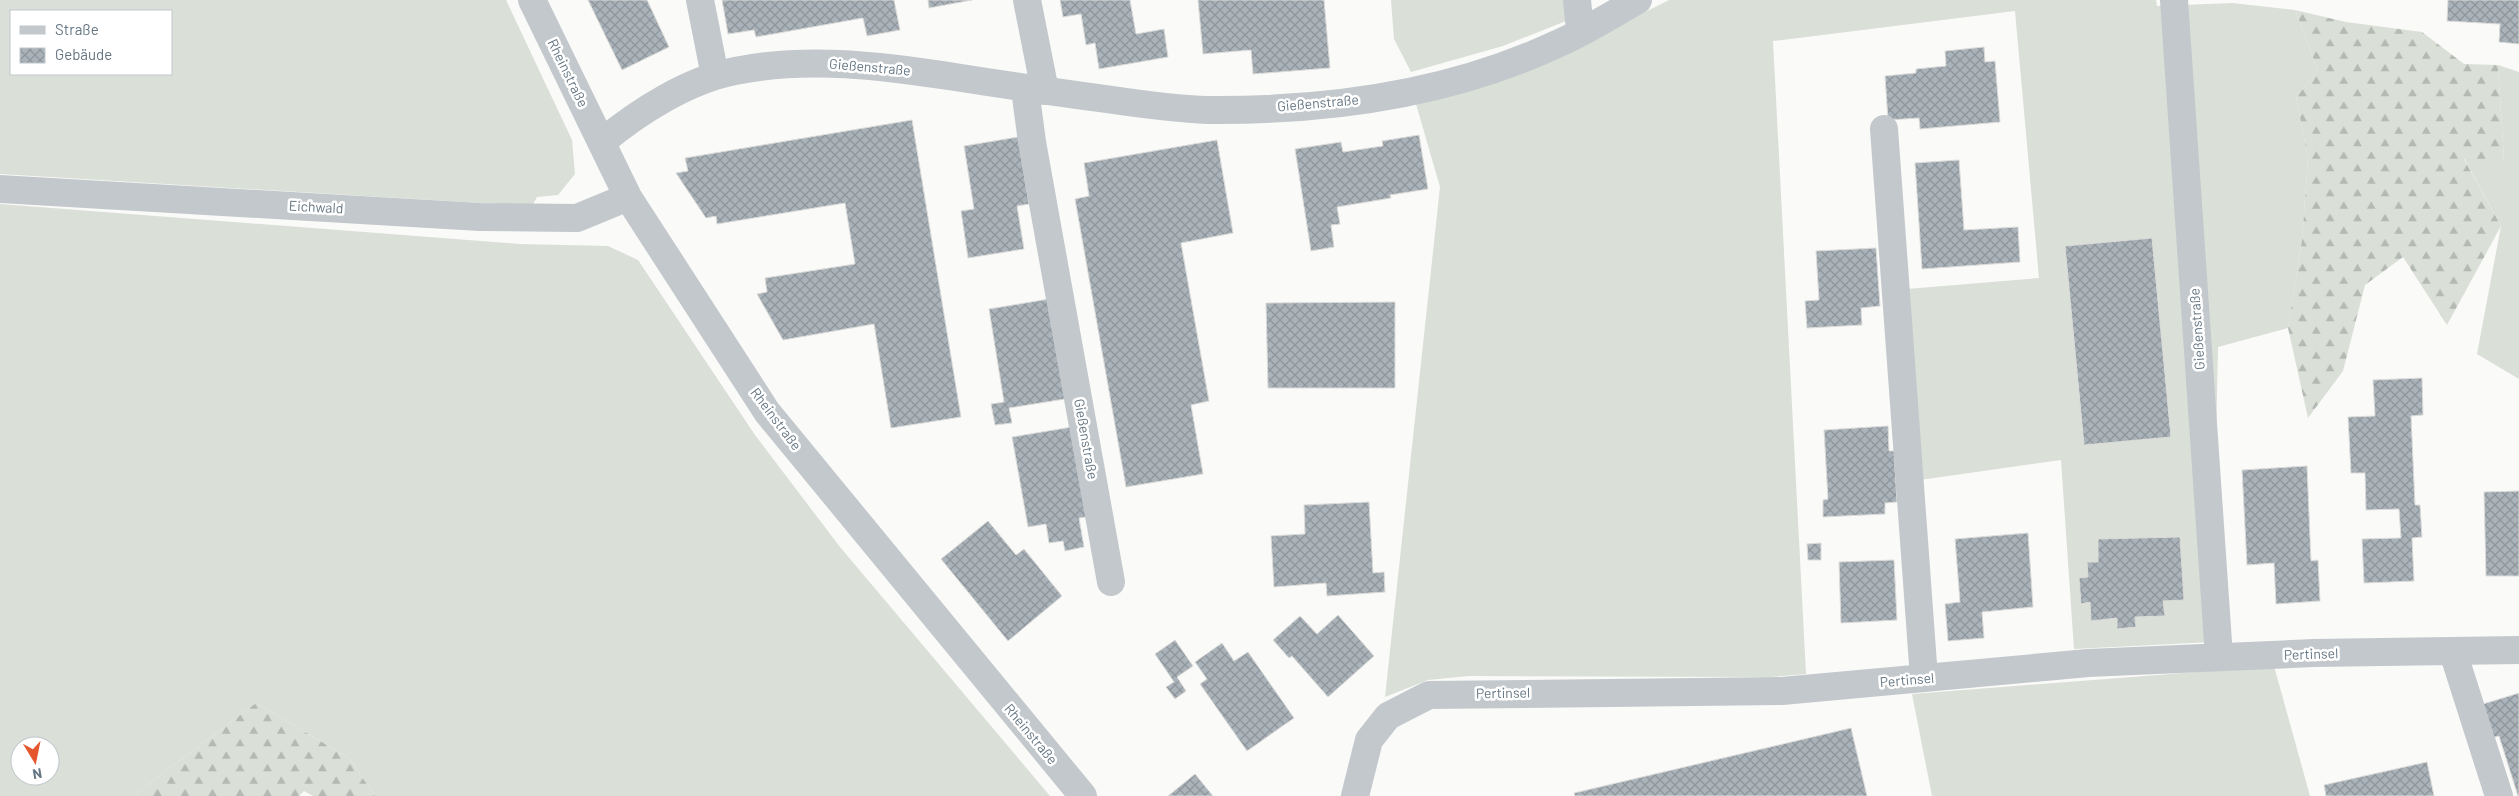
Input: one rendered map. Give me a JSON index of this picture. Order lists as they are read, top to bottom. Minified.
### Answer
{"streets":{"street":["Gießenstraße","Rheinstraße","Eichwald","Pertinsel"]},"crossings":[["Gießenstraße","Rheinstraße"],["Gießenstraße","Pertinsel"],["Rheinstraße","Eichwald"]],"legend":["Straße","Gebäude"],"north":"bottom"}
